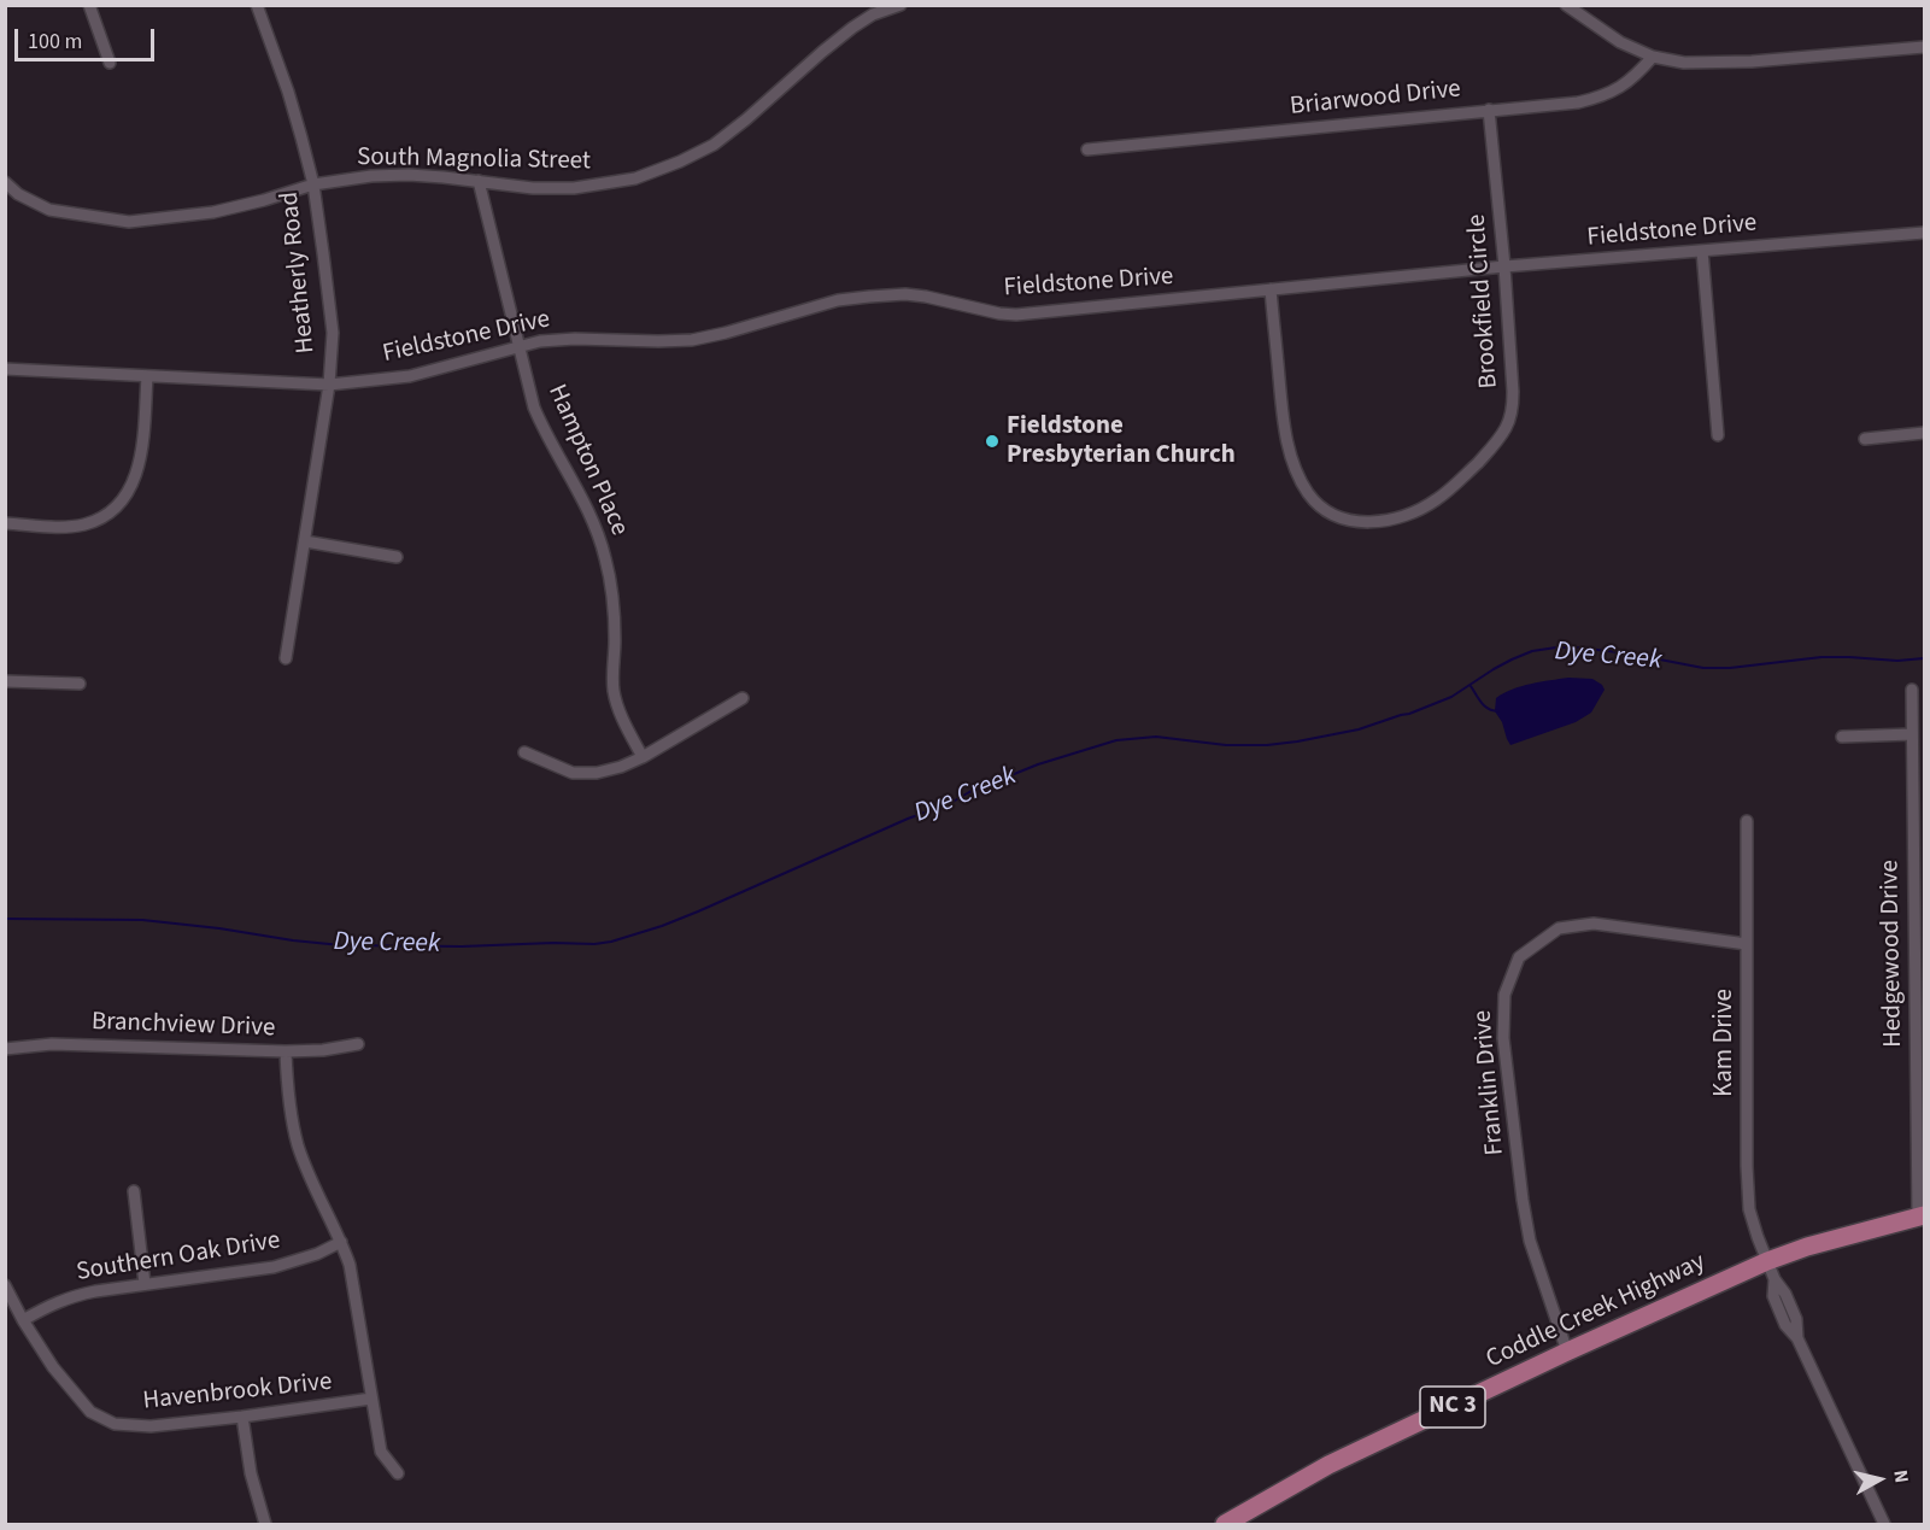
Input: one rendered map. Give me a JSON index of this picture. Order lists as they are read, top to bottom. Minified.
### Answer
{"streets":{"main road":["Coddle Creek Highway","NC 3"],"street":["Briarwood Drive","South Magnolia Street","Fieldstone Drive","Heatherly Road","Brookfield Circle","Hampton Place","Hedgewood Drive","Branchview Drive","Kam Drive","Franklin Drive","Southern Oak Drive","Havenbrook Drive"]},"crossings":[["Briarwood Drive","Brookfield Circle"],["South Magnolia Street","Heatherly Road"],["South Magnolia Street","Hampton Place"],["Fieldstone Drive","Heatherly Road"],["Fieldstone Drive","Brookfield Circle"],["Fieldstone Drive","Hampton Place"],["Hedgewood Drive","Coddle Creek Highway"],["Kam Drive","Franklin Drive"],["Kam Drive","Coddle Creek Highway"],["Franklin Drive","Coddle Creek Highway"],["Southern Oak Drive","Havenbrook Drive"]],"water":["Dye Creek"],"places":["Fieldstone Presbyterian Church"],"scale_bar":"100 m","north":"right"}
